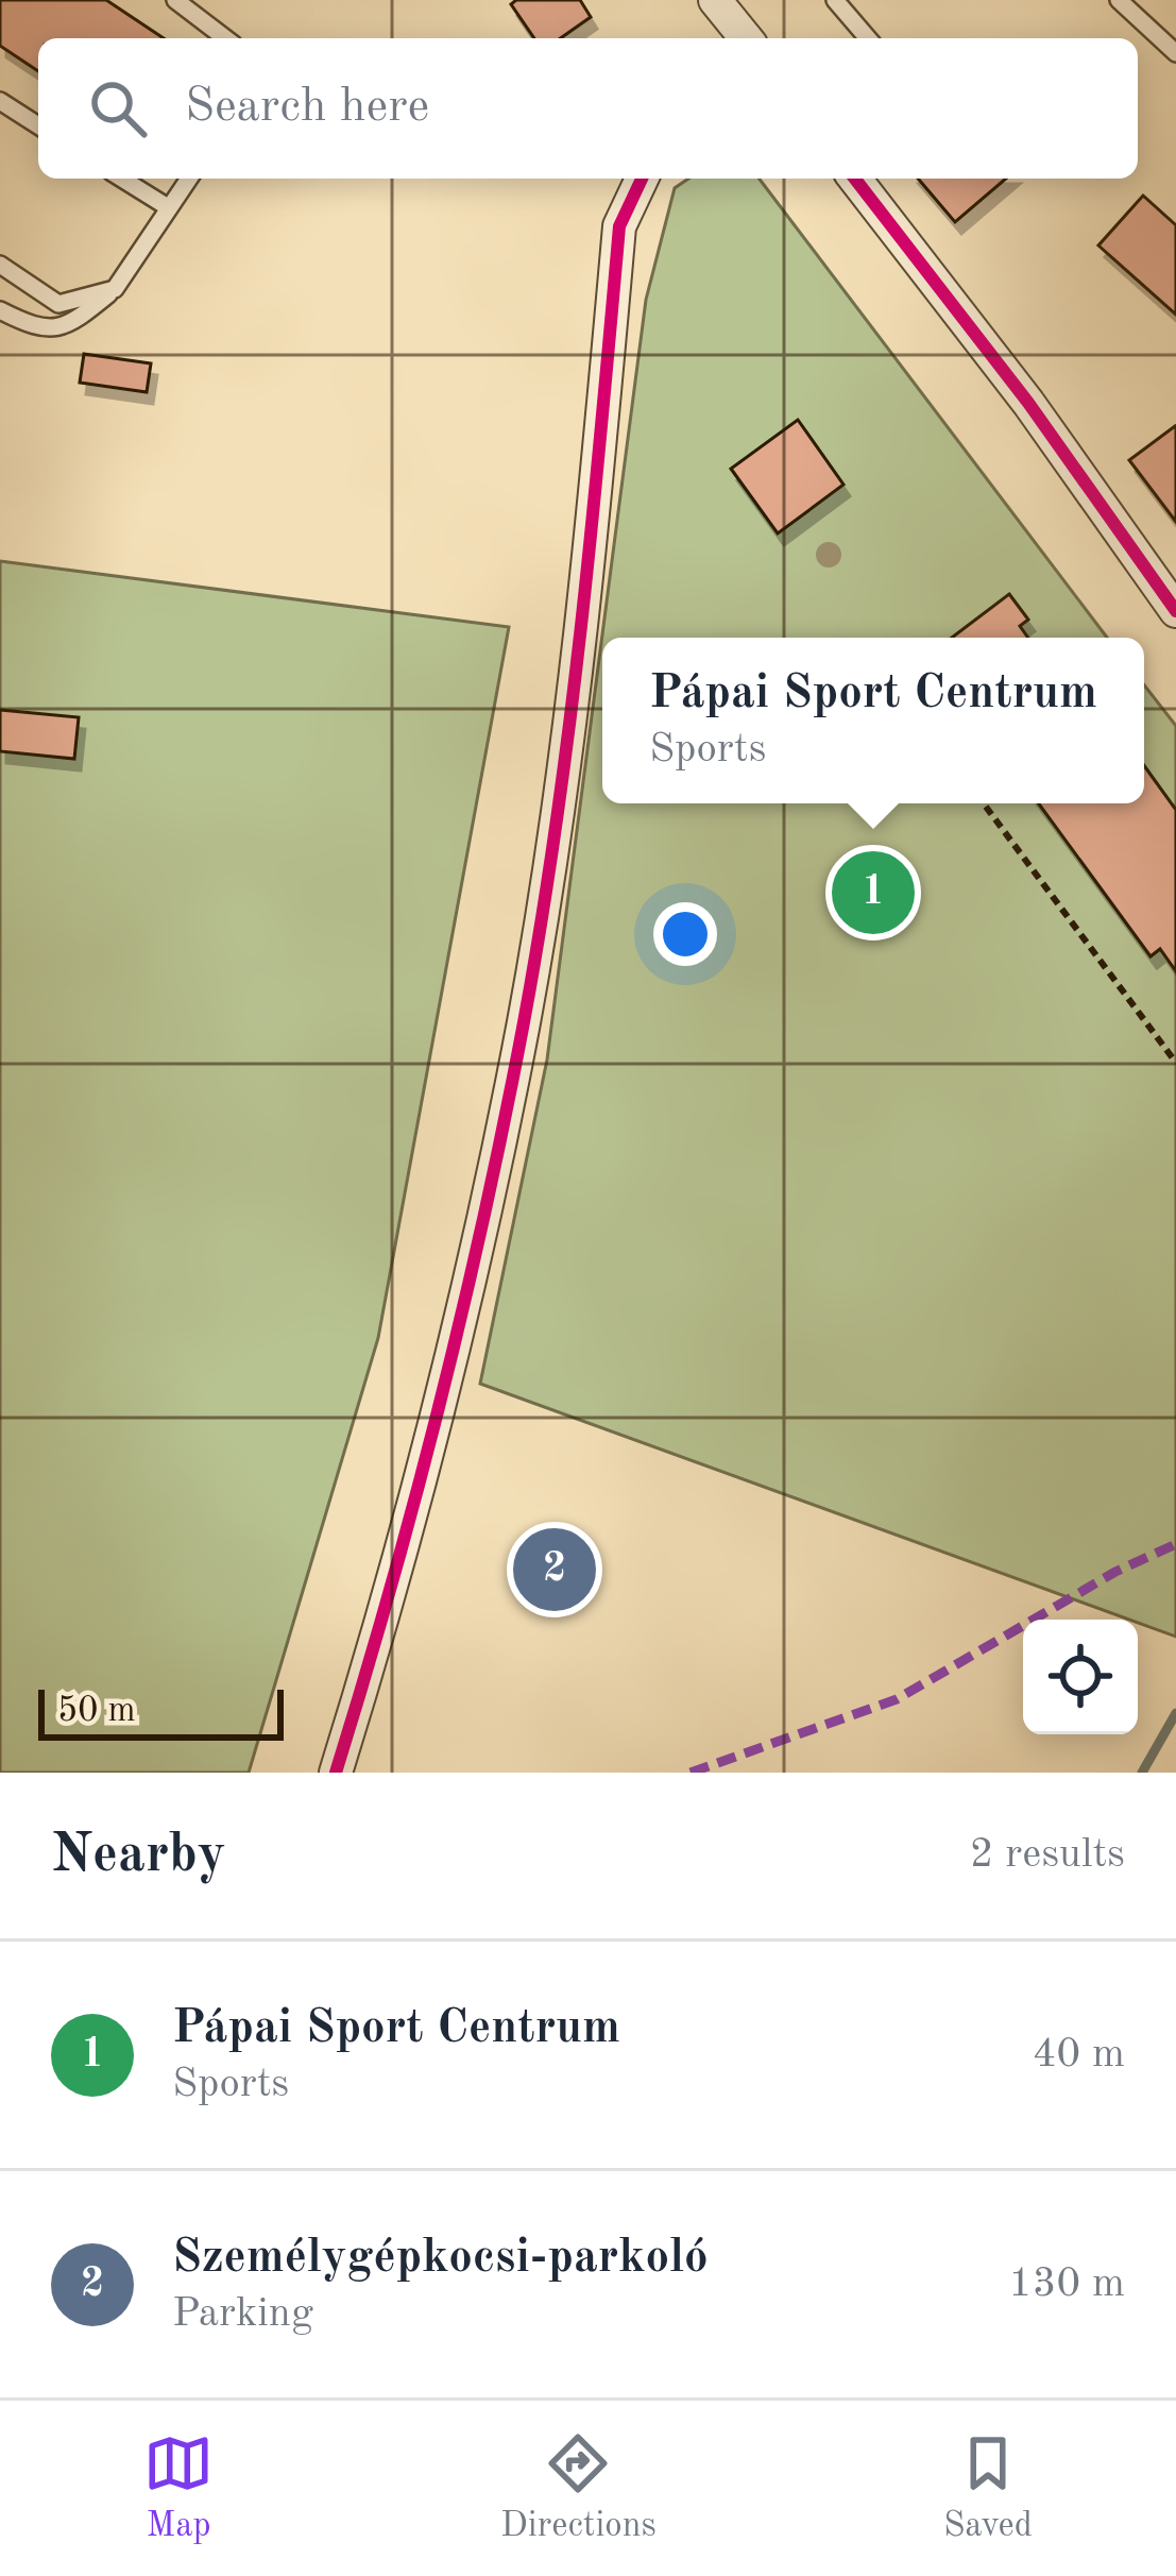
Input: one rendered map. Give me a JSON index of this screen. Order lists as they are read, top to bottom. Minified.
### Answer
{"scale_bar":"50 m","page":{"search":"Search here","popup":["Pápai Sport Centrum","Sports"],"pins":["1","2"],"scale":"50 m","heading":["Nearby","2 results"],"list":[{"mark":"1","name":"Pápai Sport Centrum","note":"Sports","value":"40 m"},{"mark":"2","name":"Személygépkocsi-parkoló","note":"Parking","value":"130 m"}],"nav":["Map","Directions","Saved"]}}
